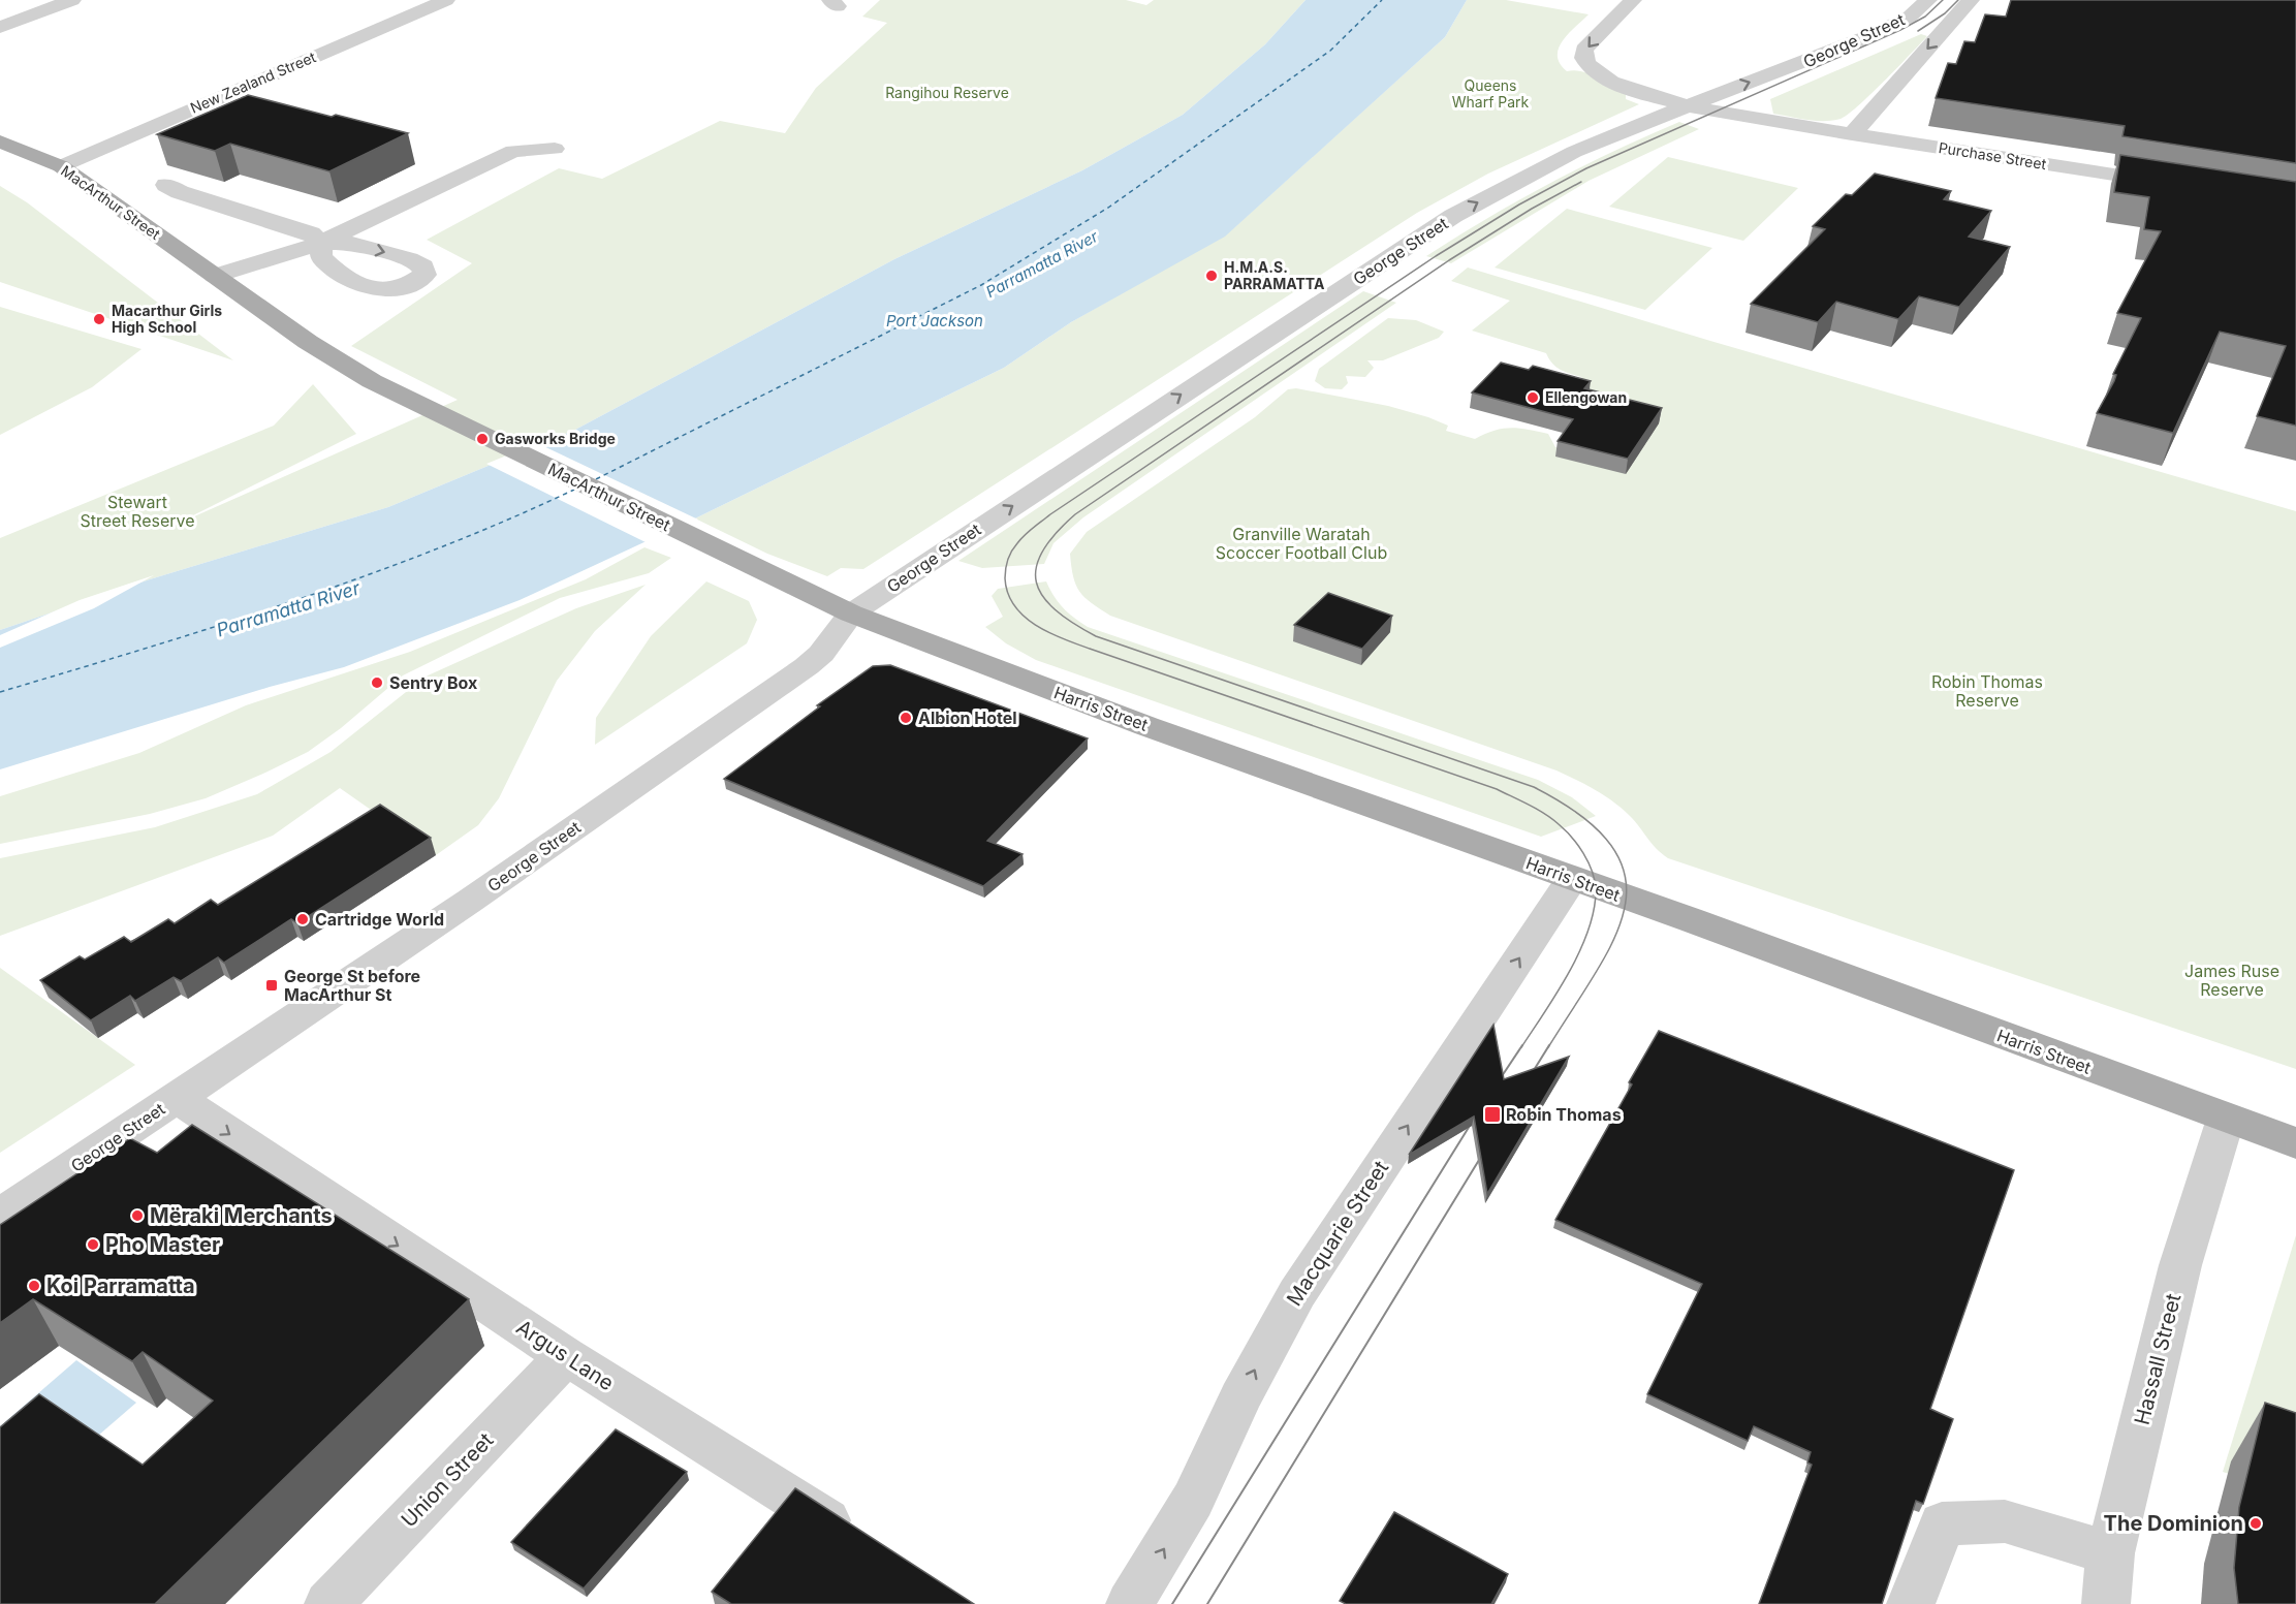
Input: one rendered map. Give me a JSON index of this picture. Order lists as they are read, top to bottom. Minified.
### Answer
{"streets":{"main road":["MacArthur Street","Harris Street"],"street":["George Street","New Zealand Street","Purchase Street","Macquarie Street","Argus Lane","Hassall Street","Union Street"]},"crossings":[["George Street","Purchase Street"],["George Street","MacArthur Street"],["George Street","Harris Street"],["George Street","Argus Lane"],["New Zealand Street","MacArthur Street"],["MacArthur Street","Harris Street"],["Harris Street","Macquarie Street"],["Harris Street","Hassall Street"],["Argus Lane","Union Street"]],"one_way":["George Street","Macquarie Street","Argus Lane"],"water":["Parramatta River","Port Jackson"],"parks":["Queens Wharf Park","Rangihou Reserve","Stewart Street Reserve","Granville Waratah Scoccer Football Club","Robin Thomas Reserve","James Ruse Reserve"],"places":{"other":["H.M.A.S. PARRAMATTA","Macarthur Girls High School","Ellengowan","Gasworks Bridge","Sentry Box","Albion Hotel","Cartridge World","Mëraki Merchants","Pho Master","Koi Parramatta","The Dominion"],"transit":["George St before MacArthur St","Robin Thomas"]}}
